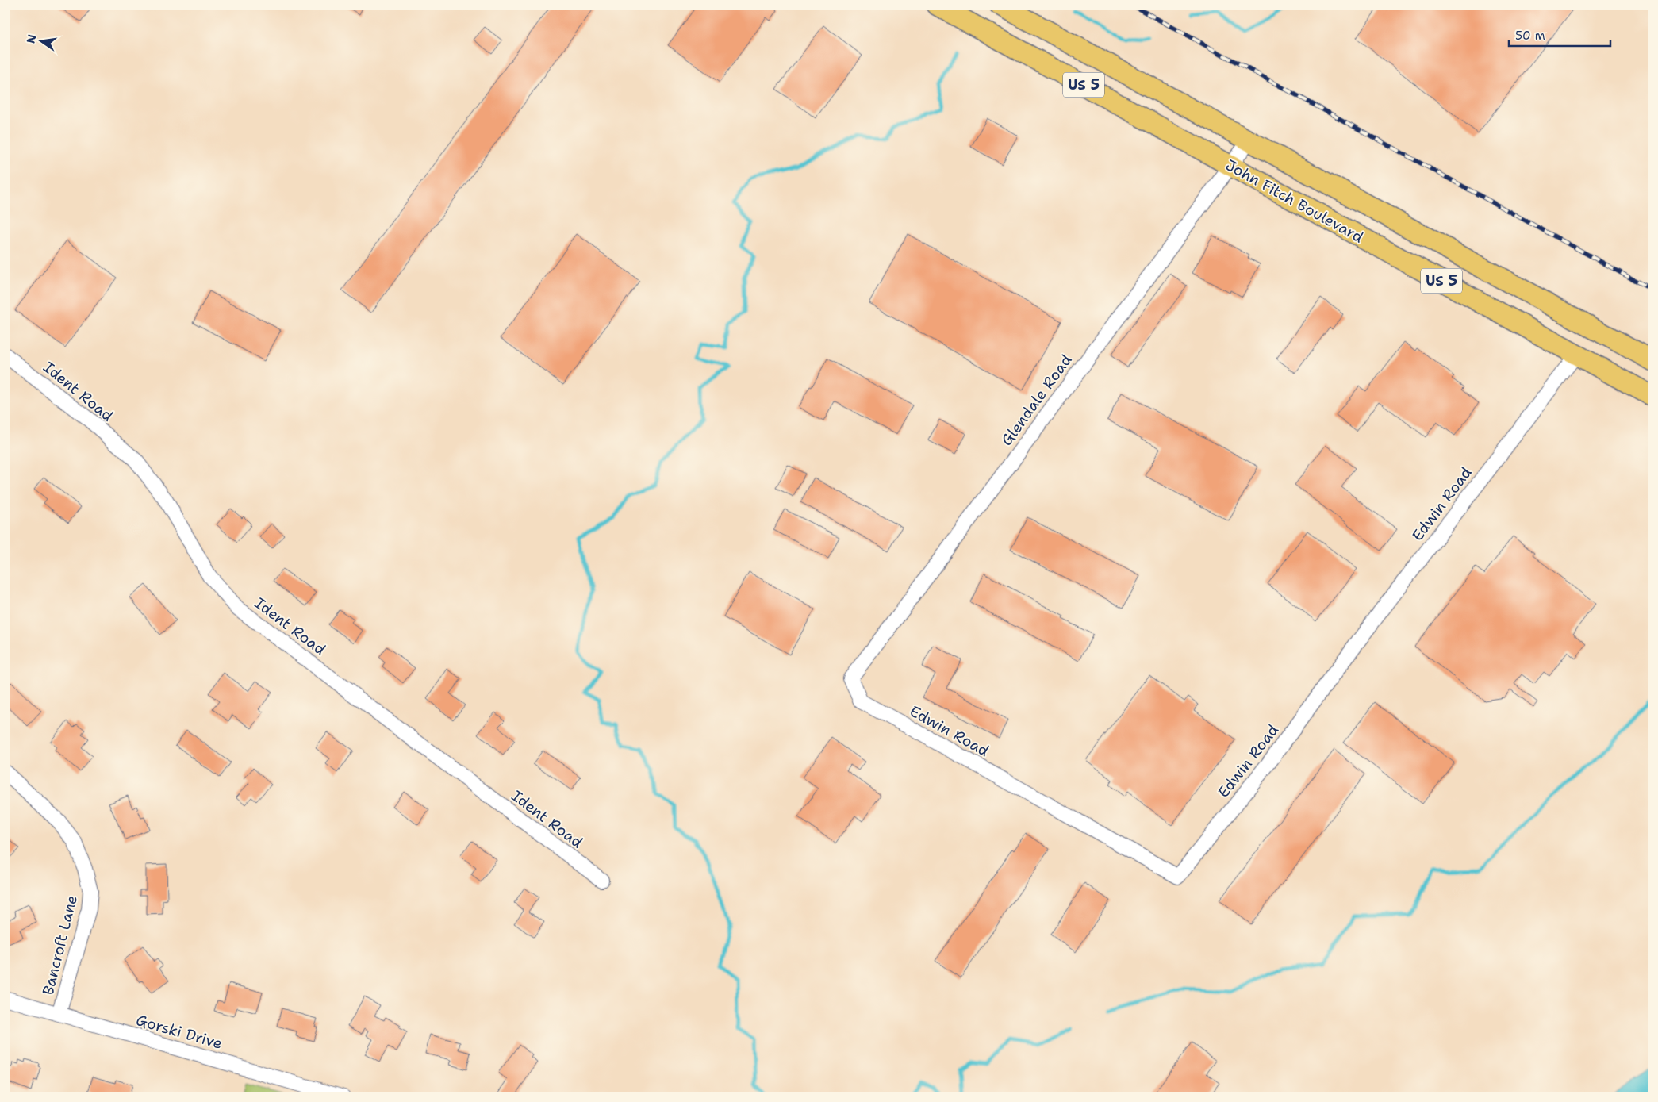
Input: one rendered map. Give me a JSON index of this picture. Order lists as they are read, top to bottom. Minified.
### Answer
{"streets":{"highway":["US 5","John Fitch Boulevard"],"street":["Ident Road","Glendale Road","Edwin Road","Bancroft Lane","Gorski Drive"]},"crossings":[["John Fitch Boulevard","Glendale Road"],["John Fitch Boulevard","Edwin Road"],["Glendale Road","Edwin Road"],["Bancroft Lane","Gorski Drive"]],"scale_bar":"50 m","north":"left"}
